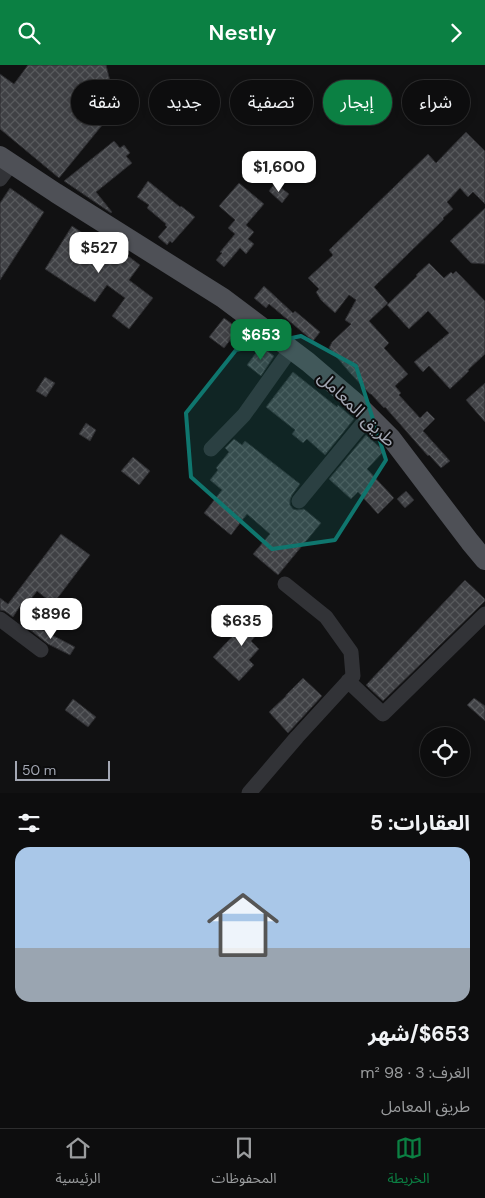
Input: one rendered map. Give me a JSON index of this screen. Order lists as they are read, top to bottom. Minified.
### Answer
{"streets":{"main road":["طريق المعامل"]},"scale_bar":"50 m","page":{"header":"Nestly","chip":["شراء","إيجار","تصفية","جديد","شقة"],"price":["$1,600","$527","$653","$896","$635"],"scale":"50 m","heading":"العقارات: 5","list":[{"name":"$653/شهر","note":"الغرف: 3 · 98 m² · طريق المعامل"}],"tabs":["الخريطة","المحفوظات","الرئيسية"]}}
